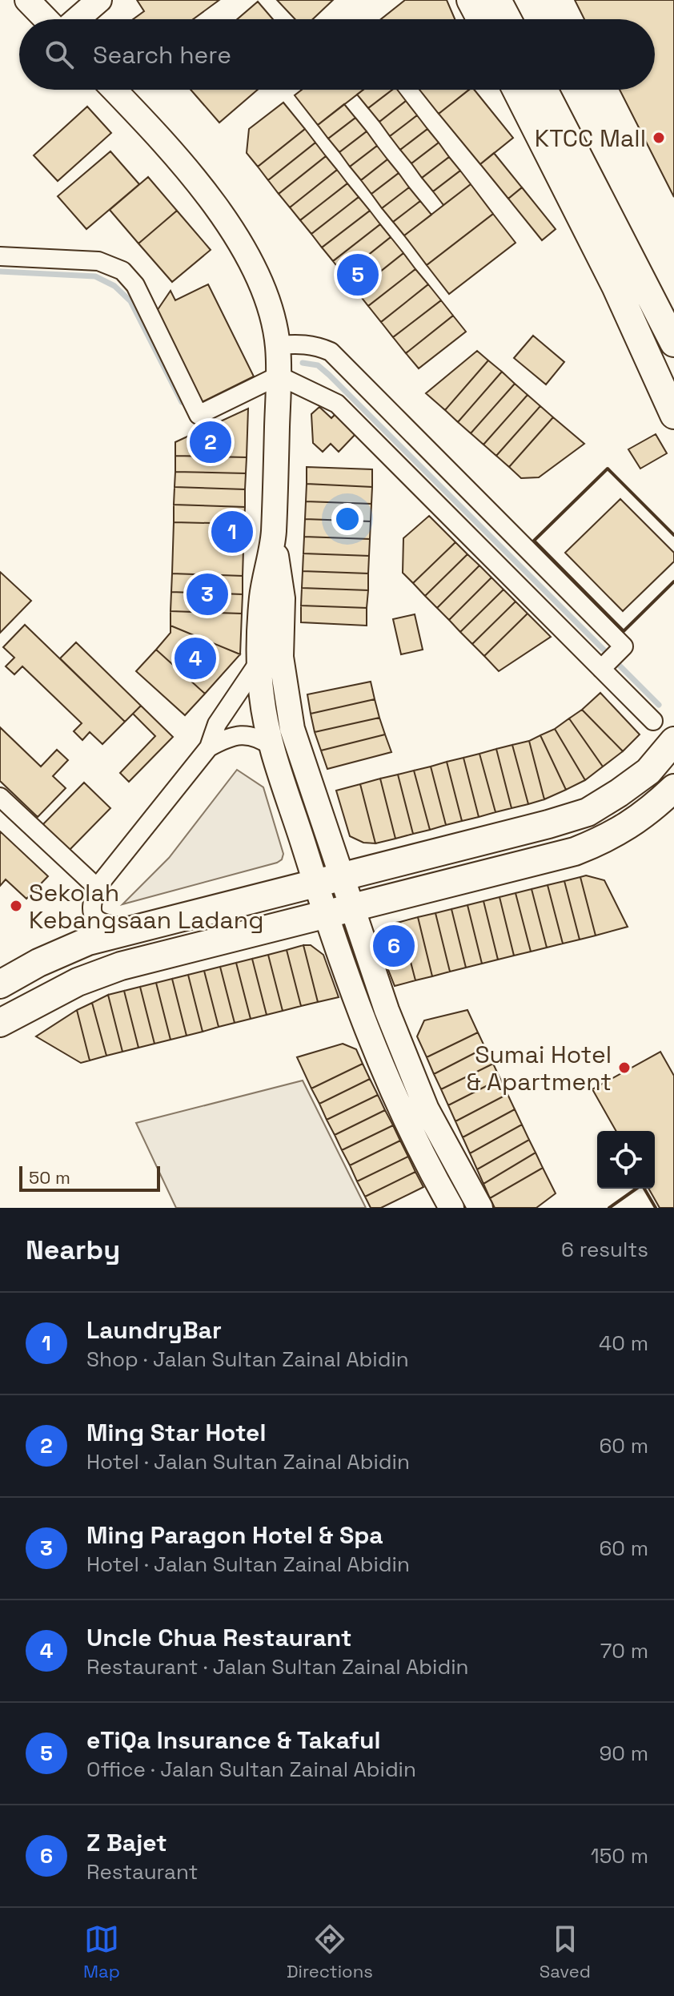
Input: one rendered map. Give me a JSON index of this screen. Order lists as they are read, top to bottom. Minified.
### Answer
{"places":["KTCC Mall","Sekolah Kebangsaan Ladang","Sumai Hotel & Apartment"],"scale_bar":"50 m","page":{"search":"Search here","pins":["5","2","1","3","4","6"],"scale":"50 m","heading":["Nearby","6 results"],"list":[{"mark":"1","name":"LaundryBar","note":"Shop · Jalan Sultan Zainal Abidin","value":"40 m"},{"mark":"2","name":"Ming Star Hotel","note":"Hotel · Jalan Sultan Zainal Abidin","value":"60 m"},{"mark":"3","name":"Ming Paragon Hotel & Spa","note":"Hotel · Jalan Sultan Zainal Abidin","value":"60 m"},{"mark":"4","name":"Uncle Chua Restaurant","note":"Restaurant · Jalan Sultan Zainal Abidin","value":"70 m"},{"mark":"5","name":"eTiQa Insurance & Takaful","note":"Office · Jalan Sultan Zainal Abidin","value":"90 m"},{"mark":"6","name":"Z Bajet","note":"Restaurant","value":"150 m"}],"nav":["Map","Directions","Saved"]}}
